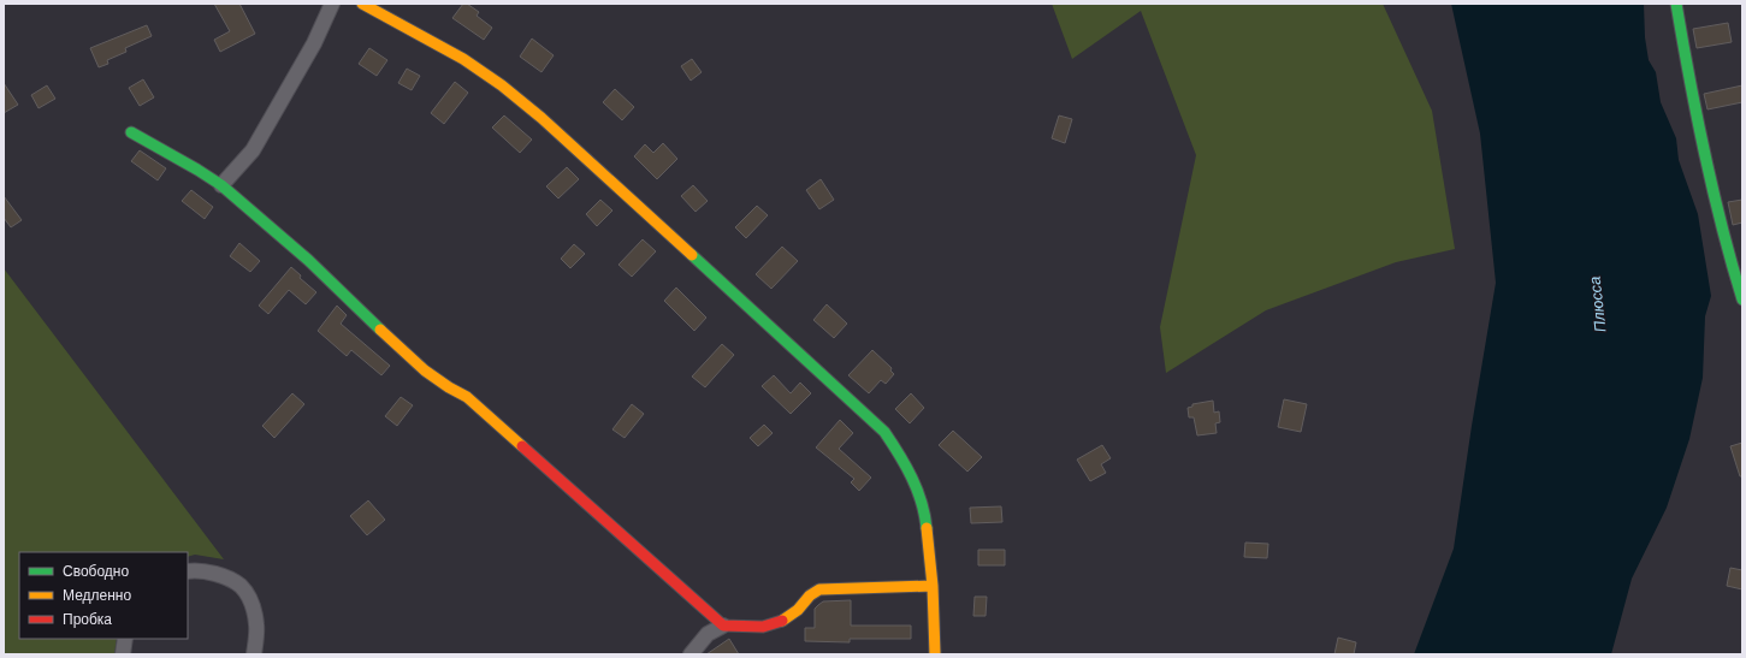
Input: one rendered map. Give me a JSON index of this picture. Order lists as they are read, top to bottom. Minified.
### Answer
{"water":["Плюсса"],"legend":["Свободно","Медленно","Пробка"]}
